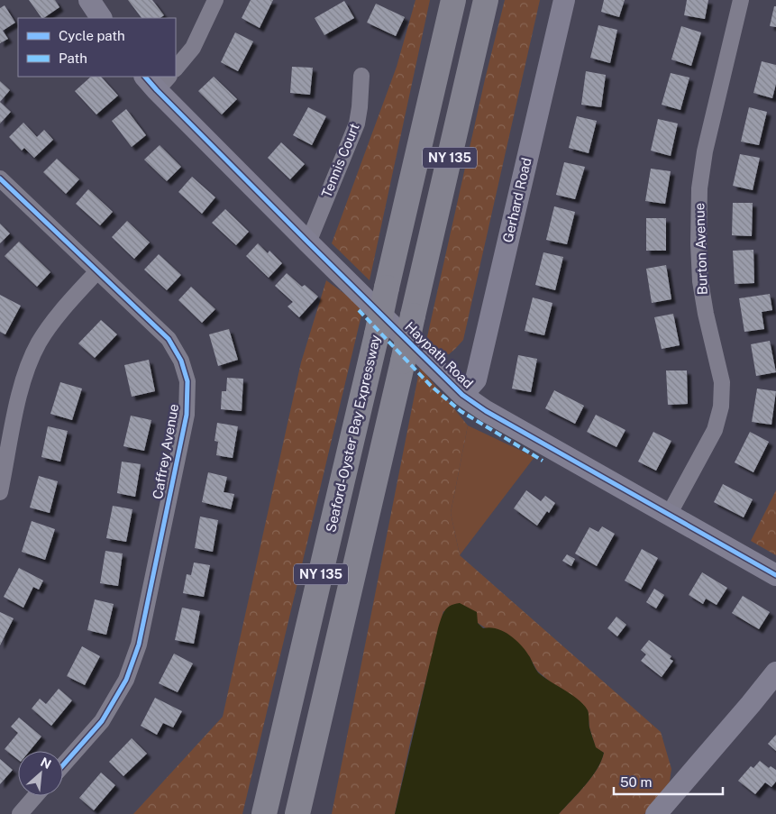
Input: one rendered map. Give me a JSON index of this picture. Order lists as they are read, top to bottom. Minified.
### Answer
{"streets":{"highway":["NY 135","Seaford-Oyster Bay Expressway"],"street":["Tennis Court","Gerhard Road","Burton Avenue","Haypath Road","Caffrey Avenue"]},"crossings":[["Tennis Court","Haypath Road"],["Gerhard Road","Haypath Road"],["Burton Avenue","Haypath Road"]],"legend":["Cycle path","Path"],"scale_bar":"50 m","north":"top right"}
